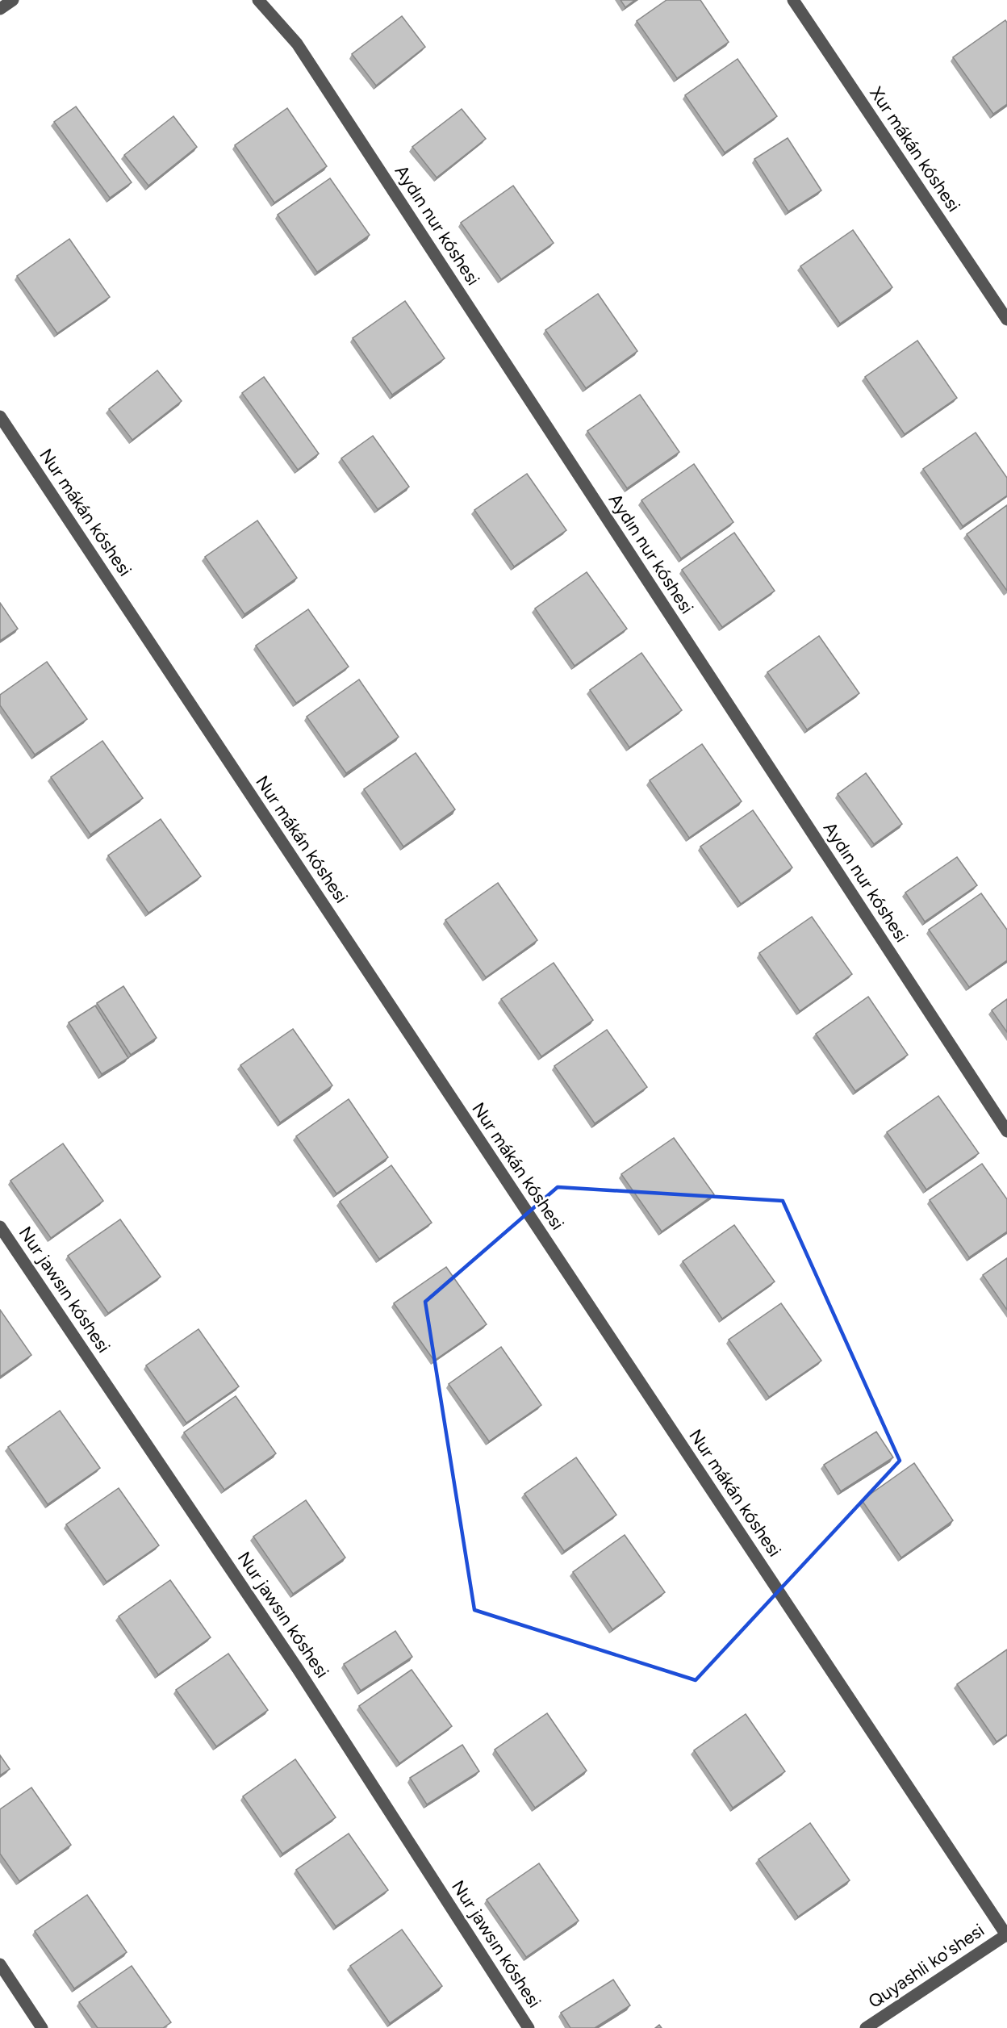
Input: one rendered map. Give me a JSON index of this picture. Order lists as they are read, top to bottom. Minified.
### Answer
{"streets":{"street":["Xur mákán kóshesi","Aydın nur kóshesi","Nur mákán kóshesi","Nur jawsın kóshesi","Quyashli ko'shesi"]},"crossings":[["Nur mákán kóshesi","Quyashli ko'shesi"]]}
